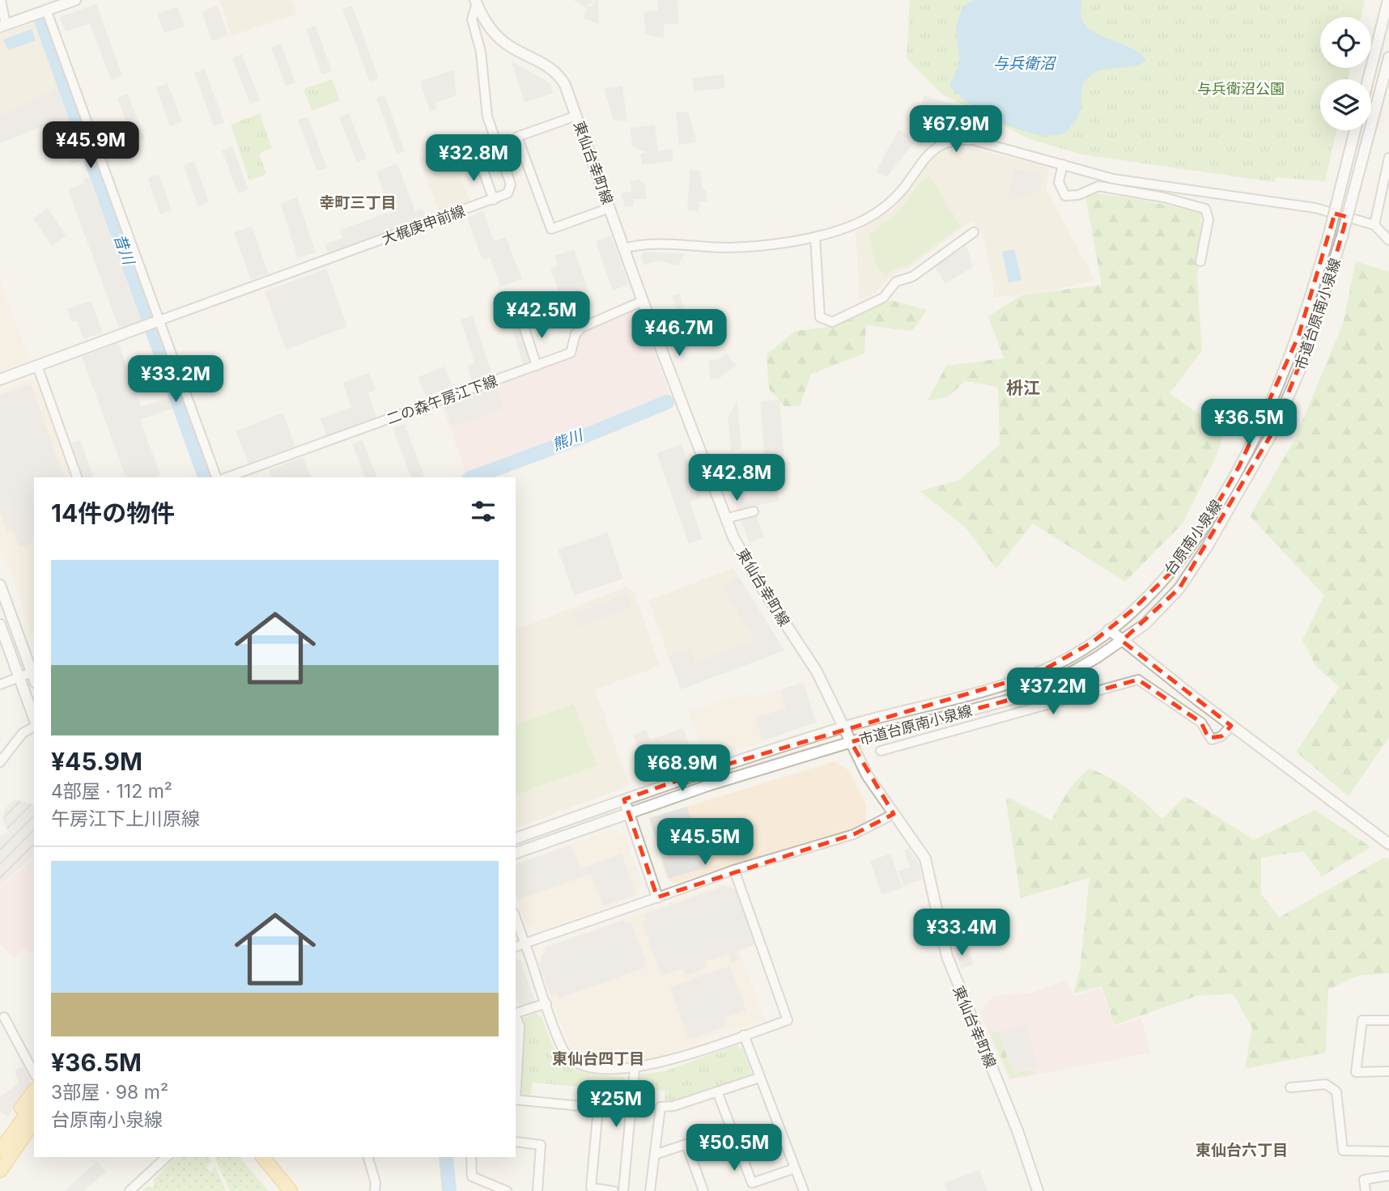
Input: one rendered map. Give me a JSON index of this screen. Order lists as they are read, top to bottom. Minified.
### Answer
{"streets":{"street":["東仙台幸町線","大梶庚申前線","市道台原南小泉線","二の森午房江下線","台原南小泉線"]},"crossings":[["東仙台幸町線","市道台原南小泉線"],["東仙台幸町線","二の森午房江下線"],["市道台原南小泉線","台原南小泉線"]],"districts":["幸町三丁目","枡江","東仙台四丁目","東仙台六丁目"],"water":["与兵衛沼","昔川","熊川"],"parks":["与兵衛沼公園"],"page":{"price":["¥67.9M","¥45.9M","¥32.8M","¥42.5M","¥46.7M","¥33.2M","¥36.5M","¥42.8M","¥37.2M","¥68.9M","¥45.5M","¥33.4M","¥25M","¥50.5M"],"heading":"14件の物件","list":[{"name":"¥45.9M","note":"4部屋 · 112 m² · 午房江下上川原線"},{"name":"¥36.5M","note":"3部屋 · 98 m² · 台原南小泉線"}]}}
